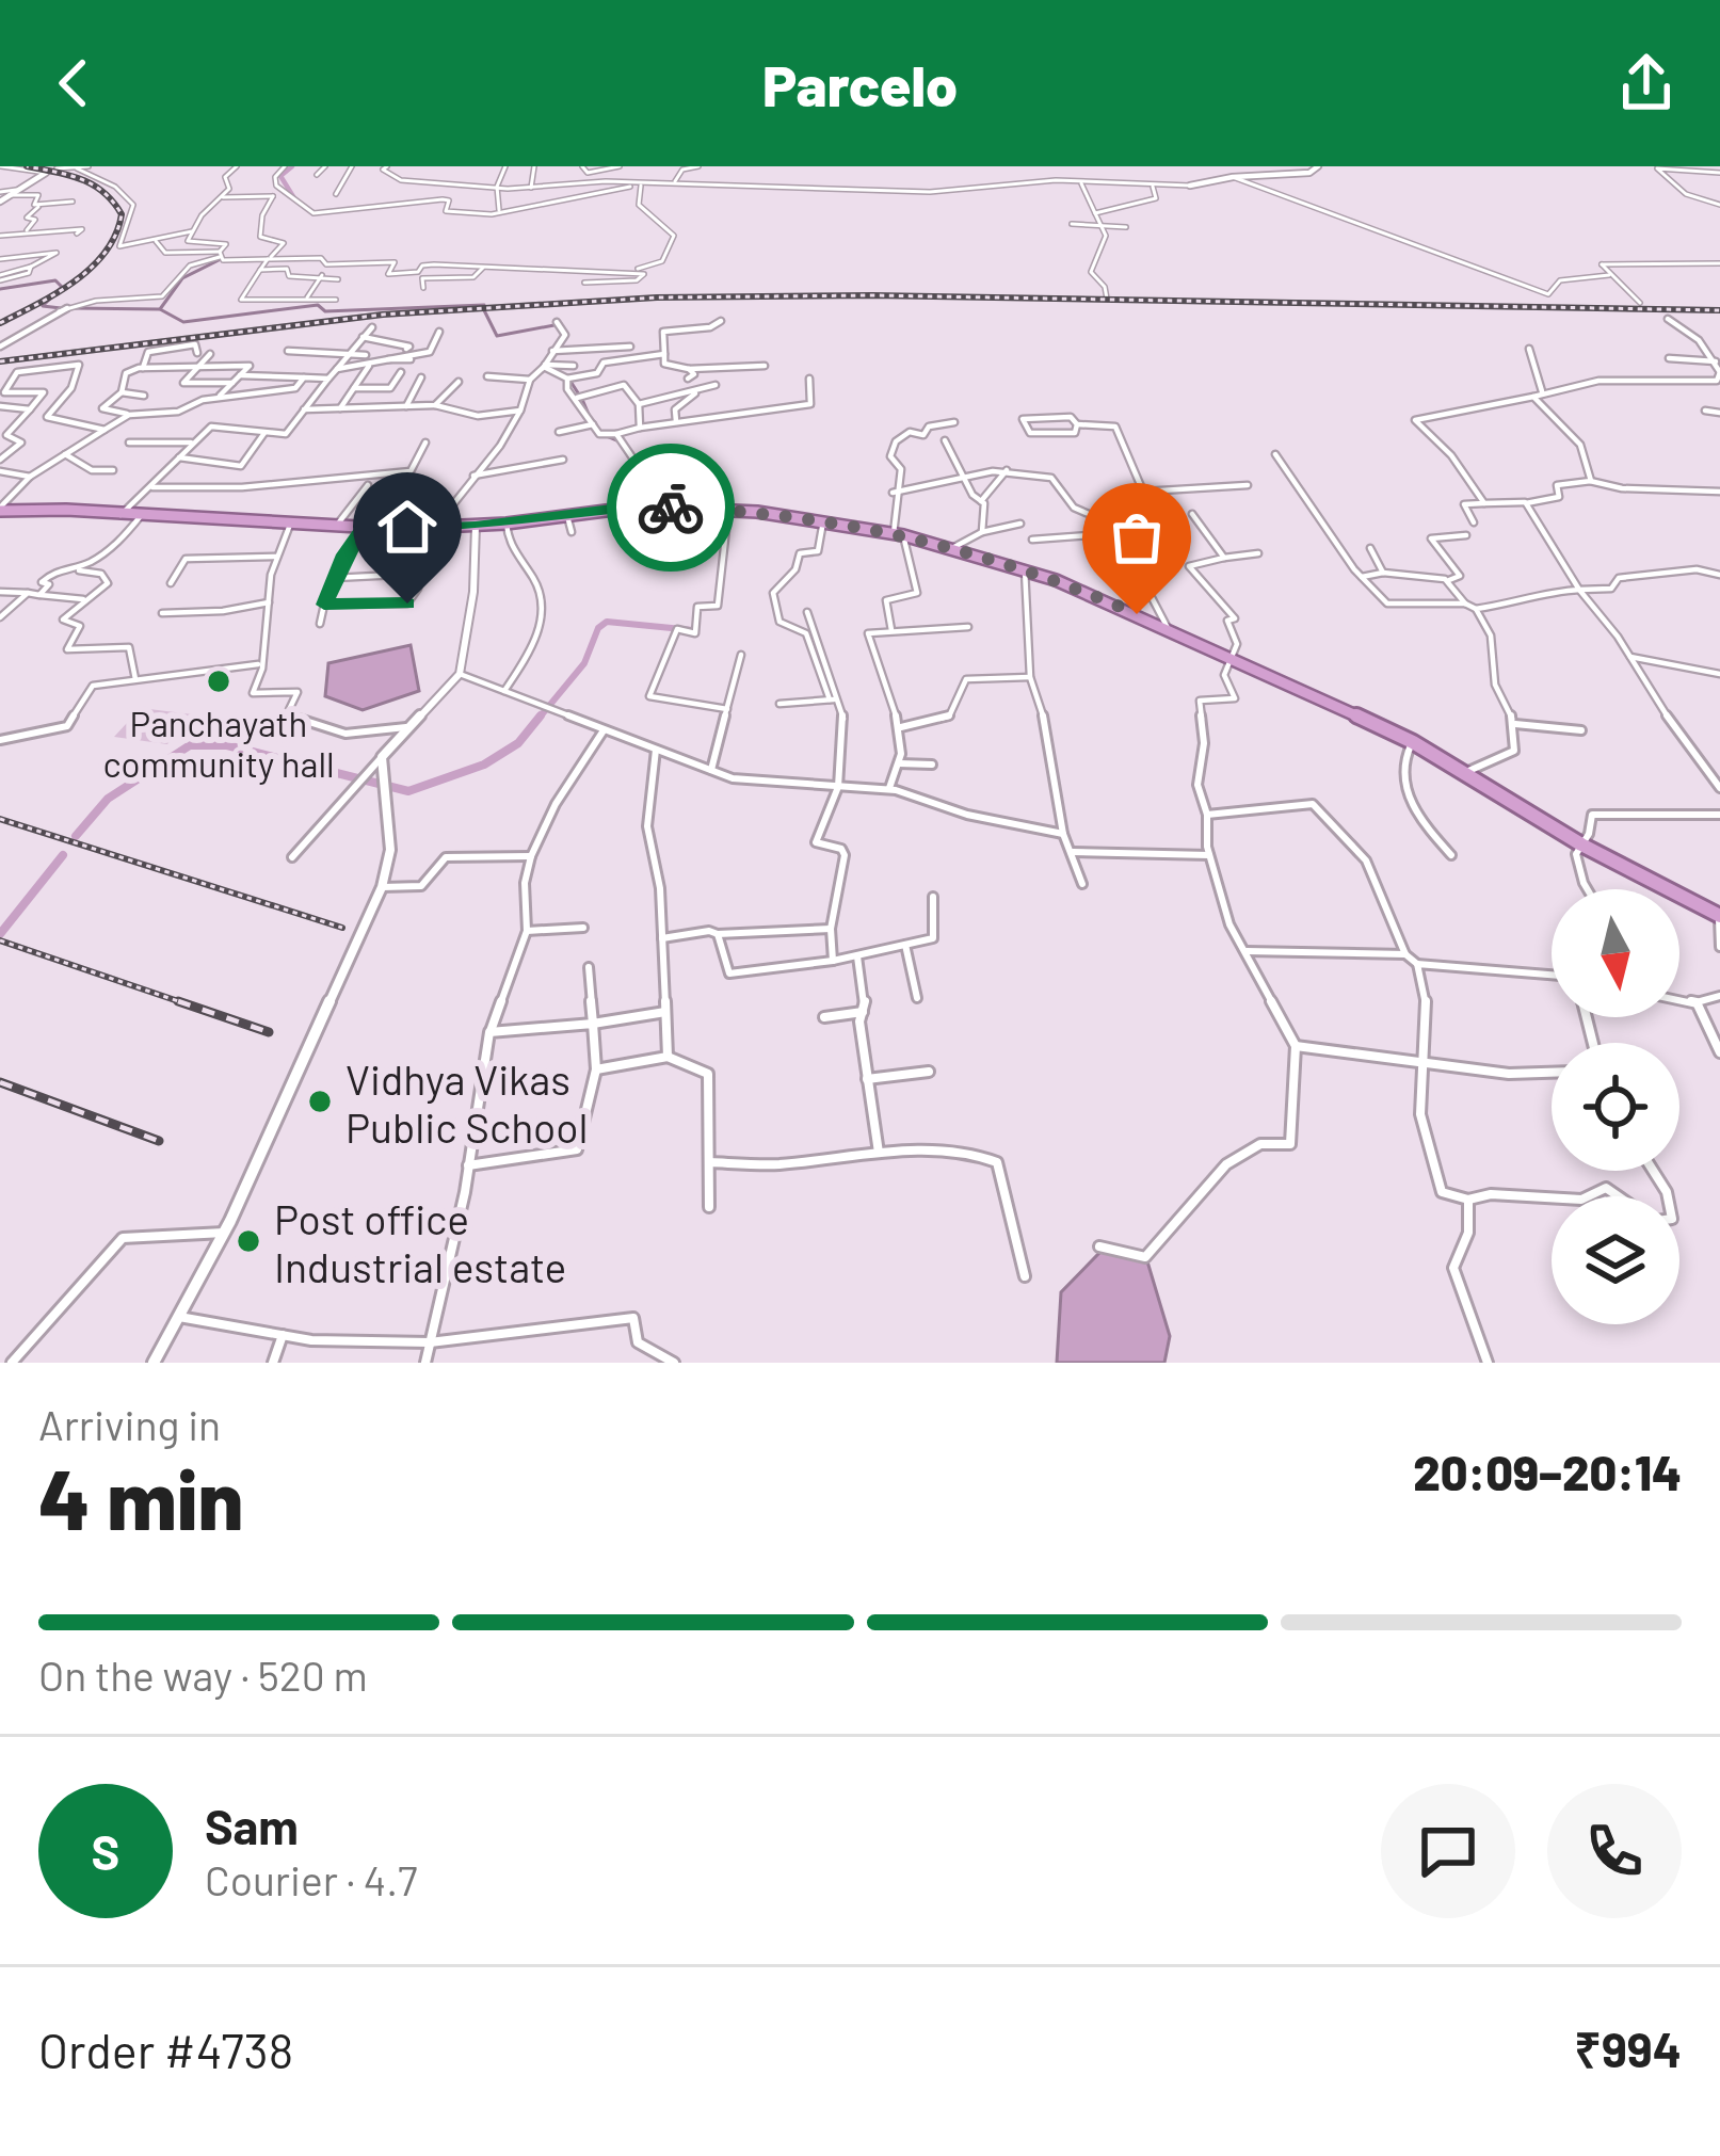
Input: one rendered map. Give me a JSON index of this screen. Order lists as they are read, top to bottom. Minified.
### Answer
{"places":["Panchayath community hall","Vidhya Vikas Public School","Post office Industrial estate"],"north":"bottom","page":{"header":"Parcelo","heading":["4 min","Arriving in","20:09–20:14"],"panel":["Sam","Courier · 4.7","Order #4738","₹994"],"bar":"On the way · 520 m","round":"S"}}
